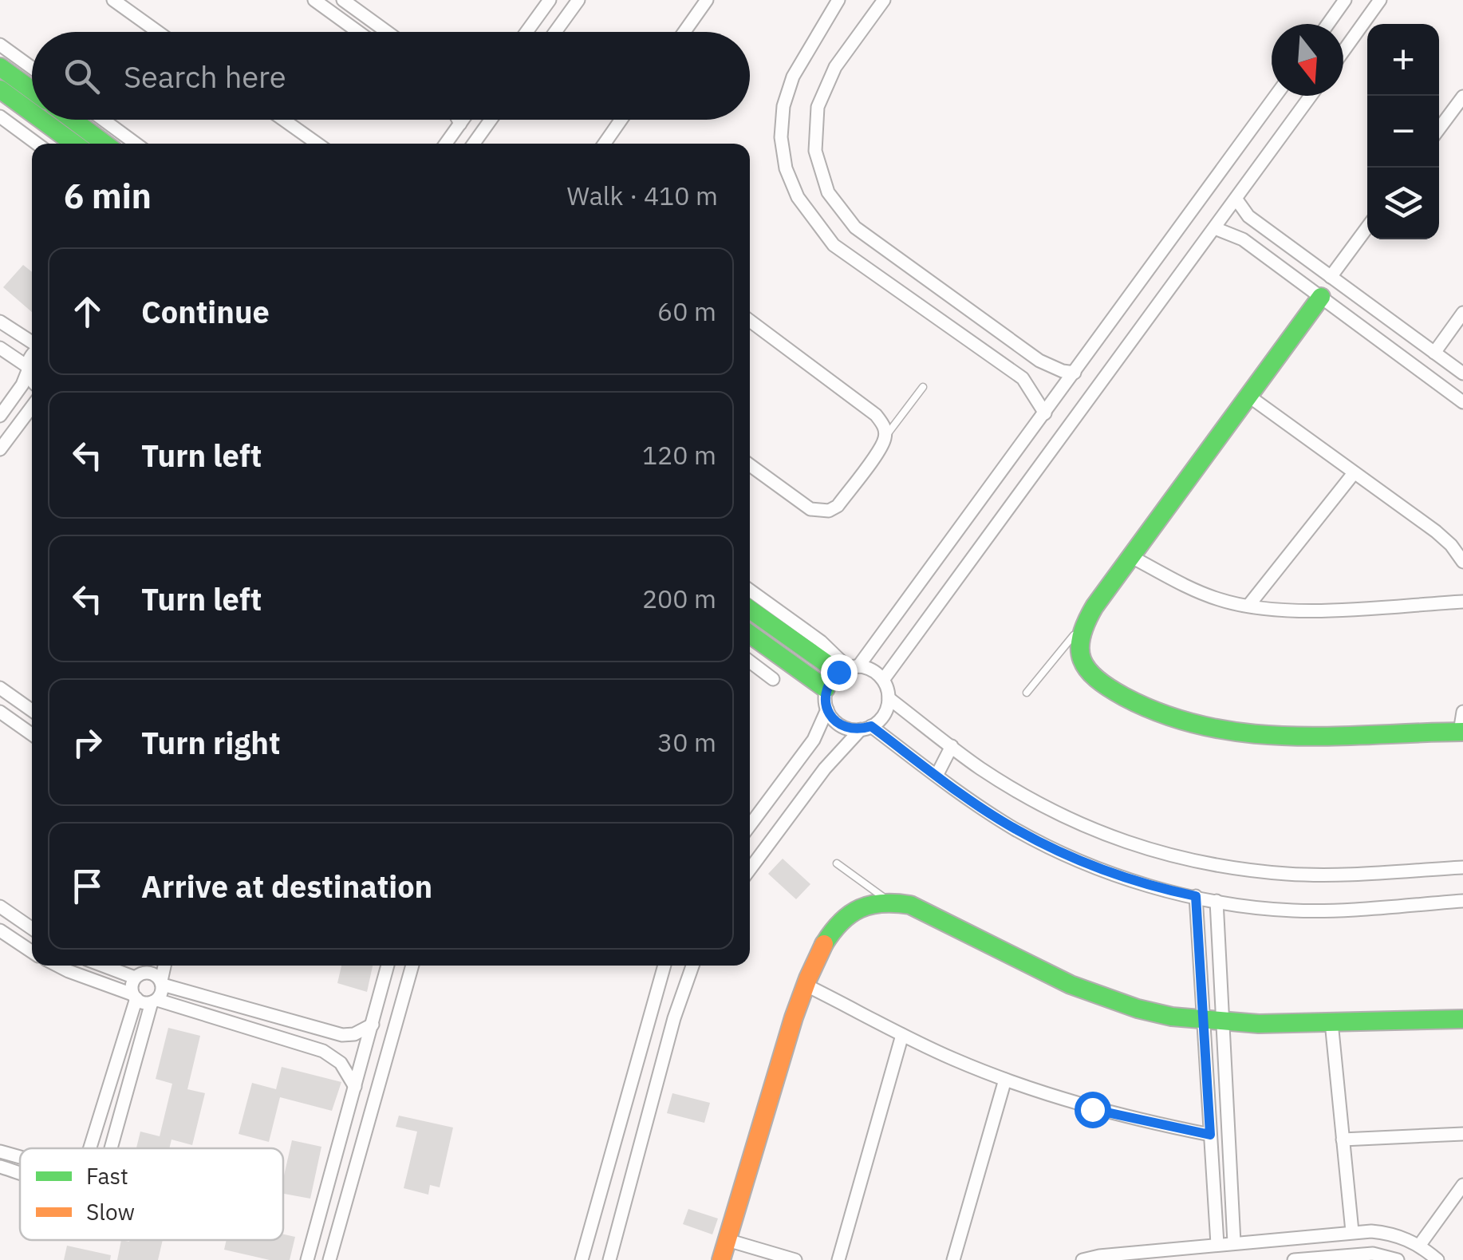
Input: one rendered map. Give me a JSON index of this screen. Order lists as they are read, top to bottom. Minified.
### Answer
{"legend":["Fast","Slow"],"north":"bottom","page":{"map_buttons":["+","−"],"search":"Search here","heading":["6 min","Walk · 410 m"],"list":[["Continue","60 m"],["Turn left","120 m"],["Turn left","200 m"],["Turn right","30 m"],"Arrive at destination"]}}
